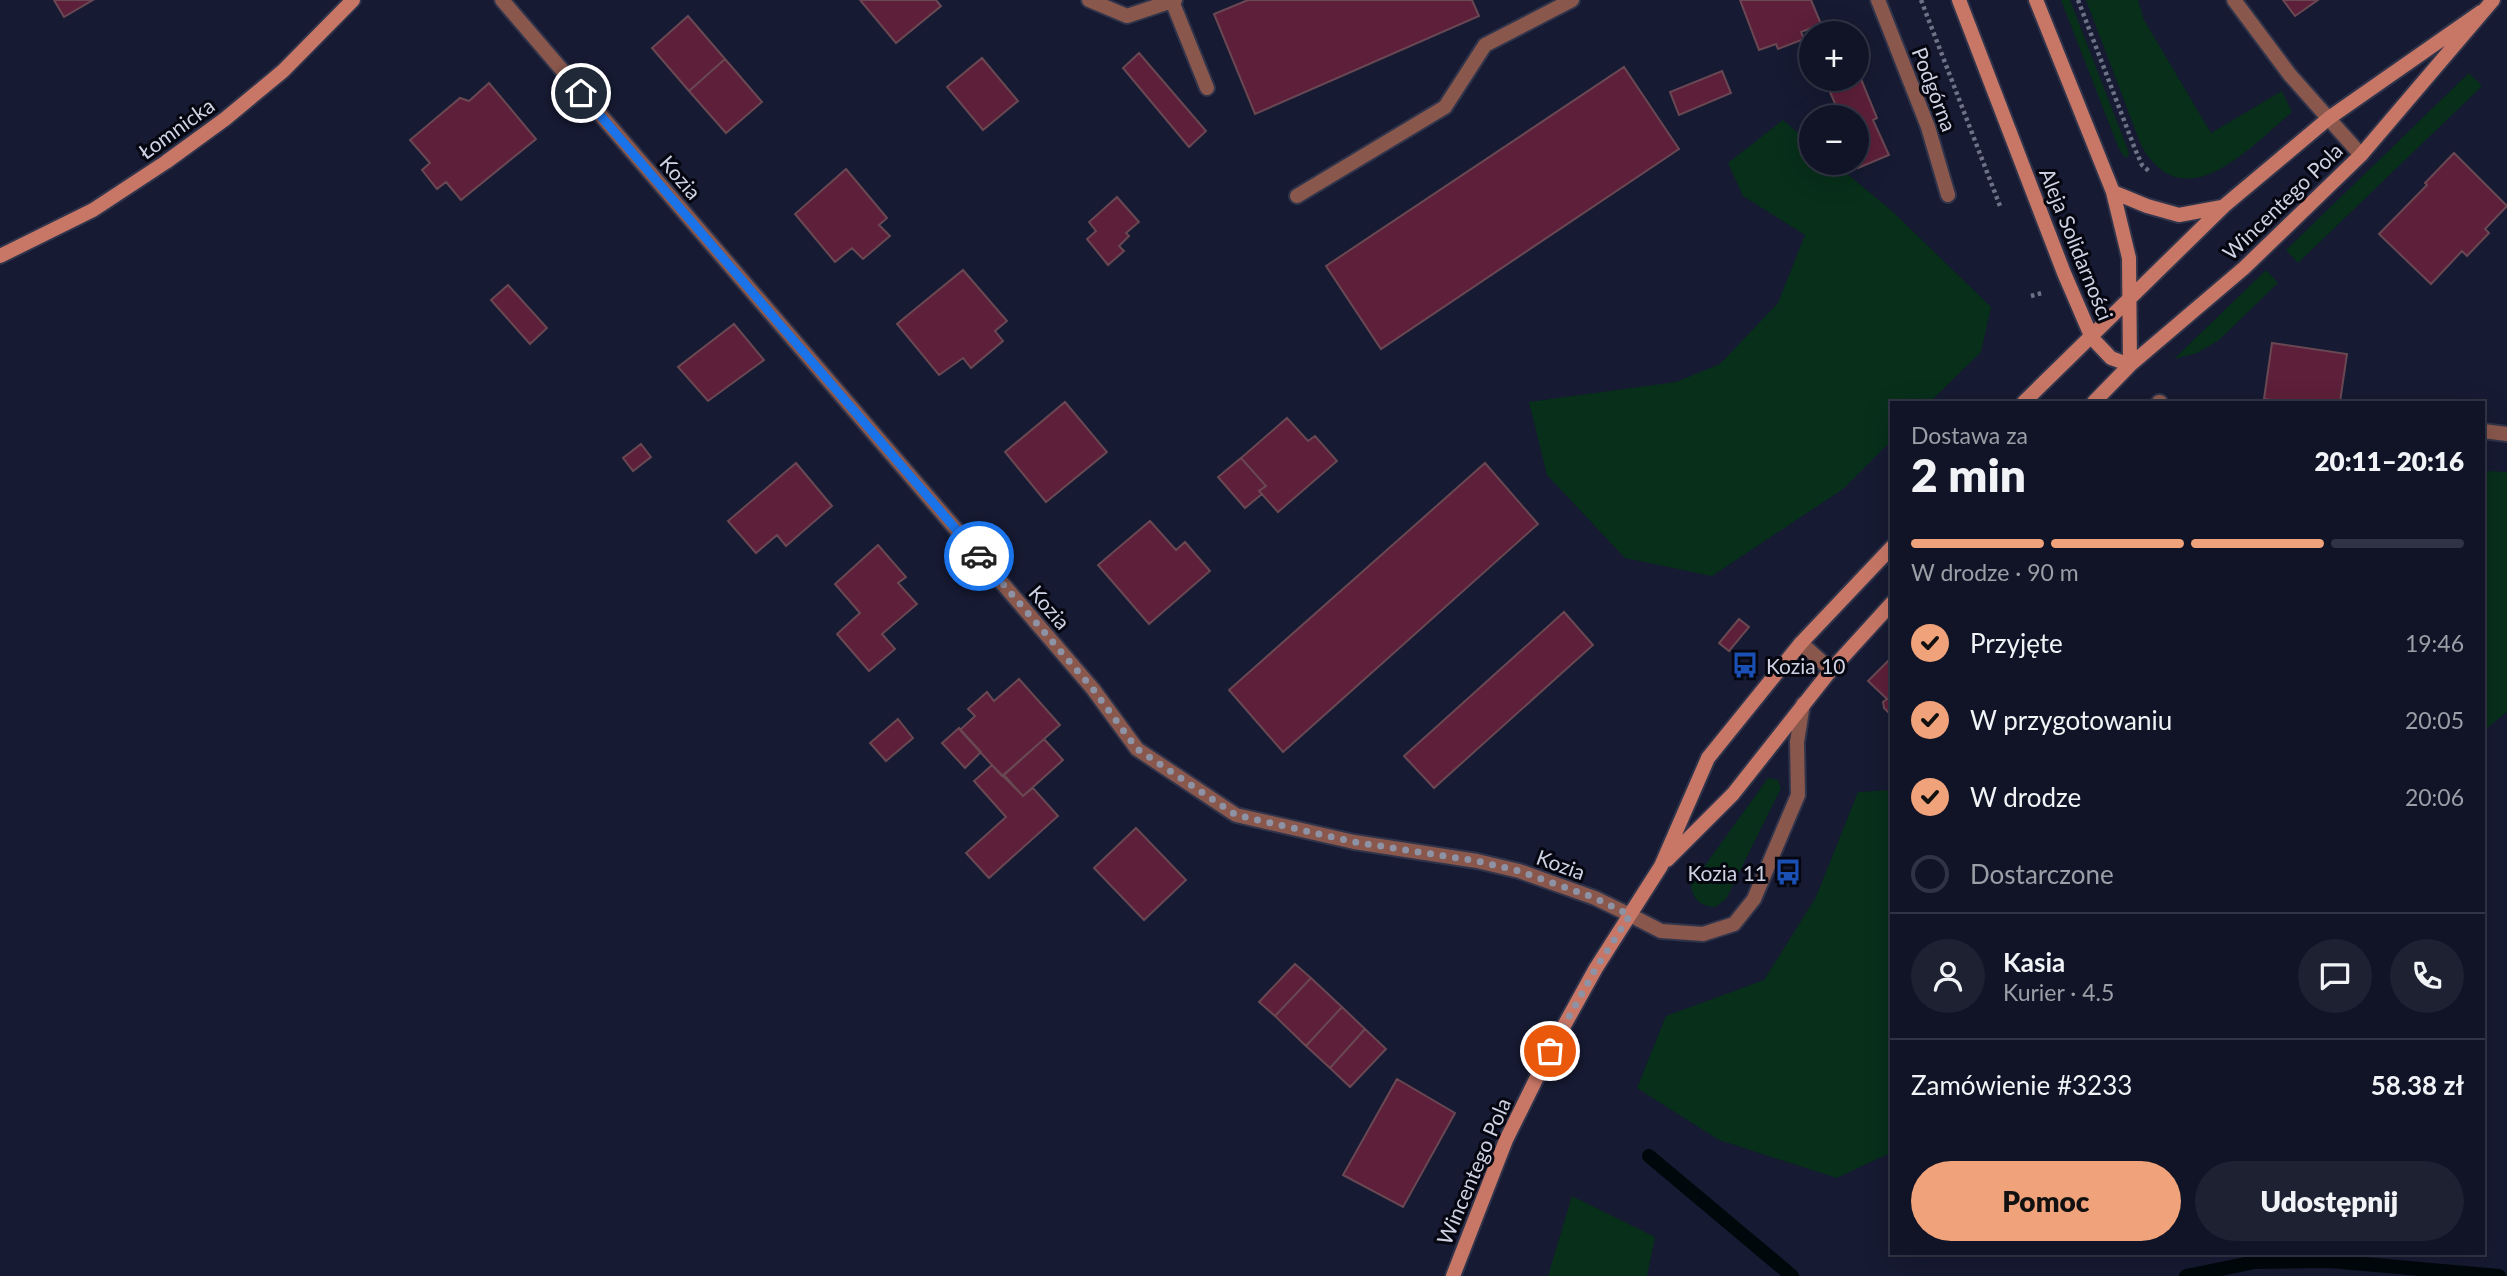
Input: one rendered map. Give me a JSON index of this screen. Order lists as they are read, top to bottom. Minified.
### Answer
{"streets":{"main road":["Łomnicka","Wincentego Pola","Aleja Solidarności"],"street":["Podgórna","Kozia"]},"crossings":[["Kozia","Wincentego Pola"],["Wincentego Pola","Aleja Solidarności"]],"places":{"bus stop":["Kozia 10","Kozia 11"]},"page":{"map_buttons":["+","−"],"heading":["2 min","Dostawa za","20:11–20:16"],"panel":["Kasia","Kurier · 4.5","Zamówienie #3233","58.38 zł"],"bar":"W drodze · 90 m","list":[["Przyjęte","19:46"],["W przygotowaniu","20:05"],["W drodze","20:06"],"Dostarczone"],"buttons":["Pomoc","Udostępnij"]}}
